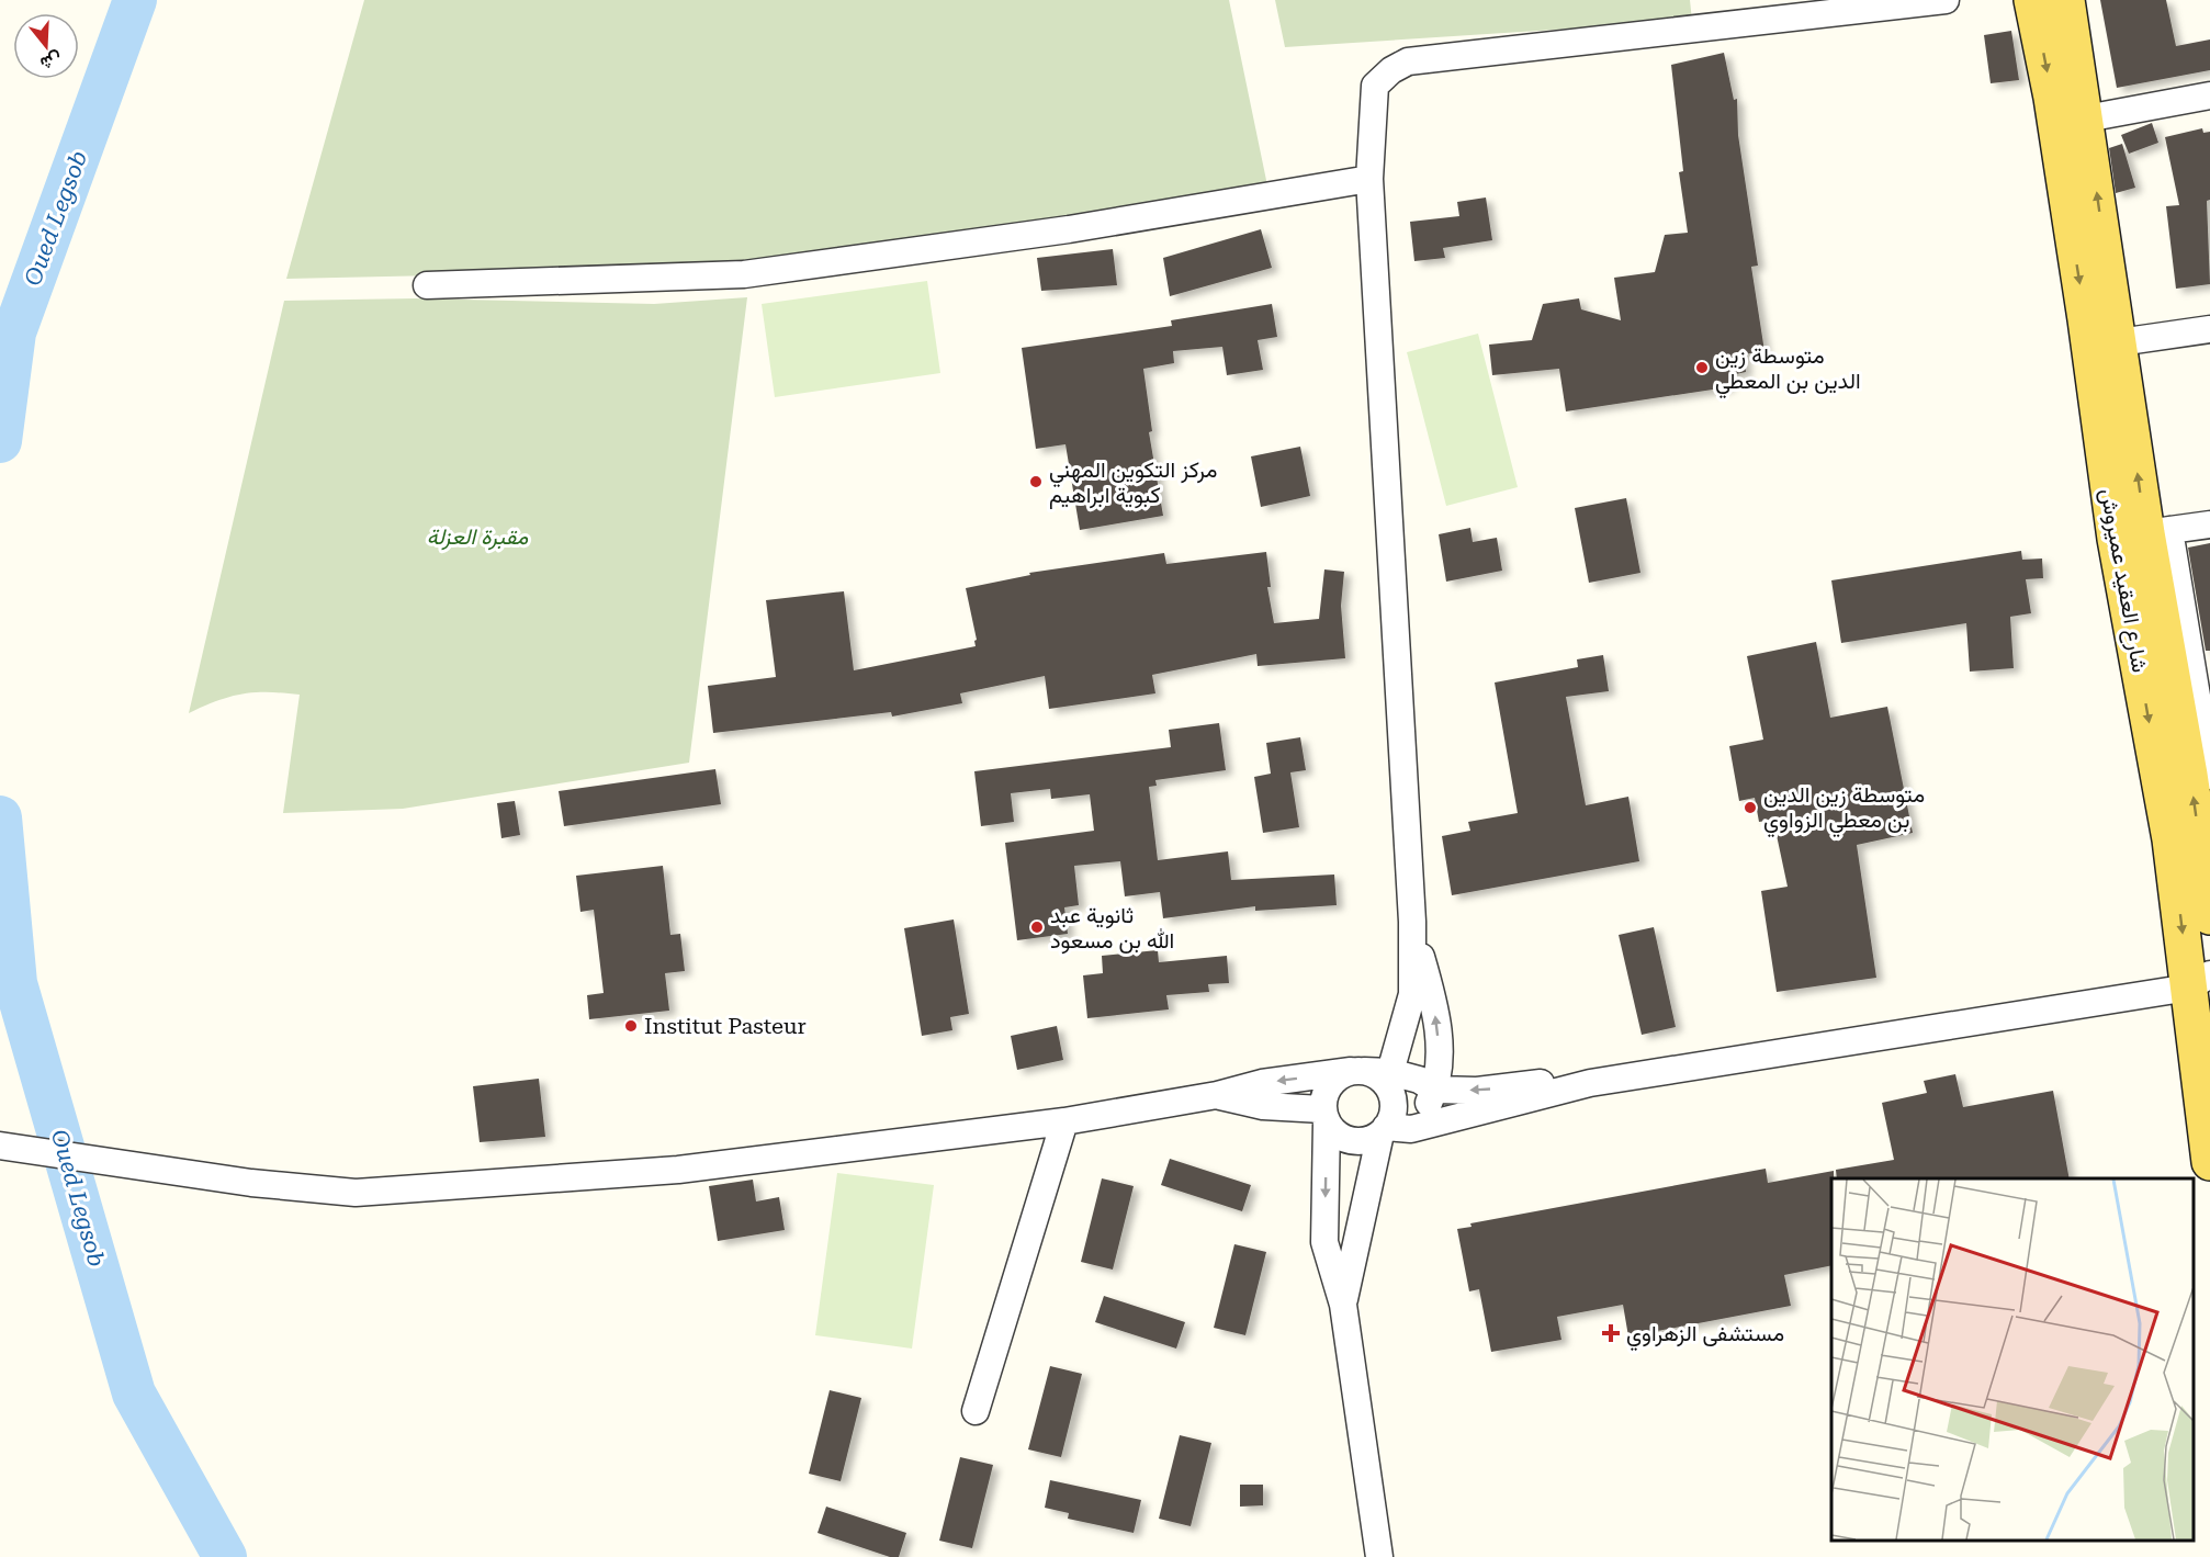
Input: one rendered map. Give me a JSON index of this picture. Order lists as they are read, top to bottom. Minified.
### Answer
{"streets":{"main road":["شارع العقيد عميروش"]},"water":["Oued Legsob"],"parks":["مقبرة العزلة"],"places":{"other":["متوسطة زين الدين بن المعطي","مركز التكوين المهني كبوية ابراهيم","متوسطة زين الدين بن معطي الزواوي","ثانوية عبد الله بن مسعود","Institut Pasteur"],"health":["مستشفى الزهراوي"]},"north":"bottom"}
